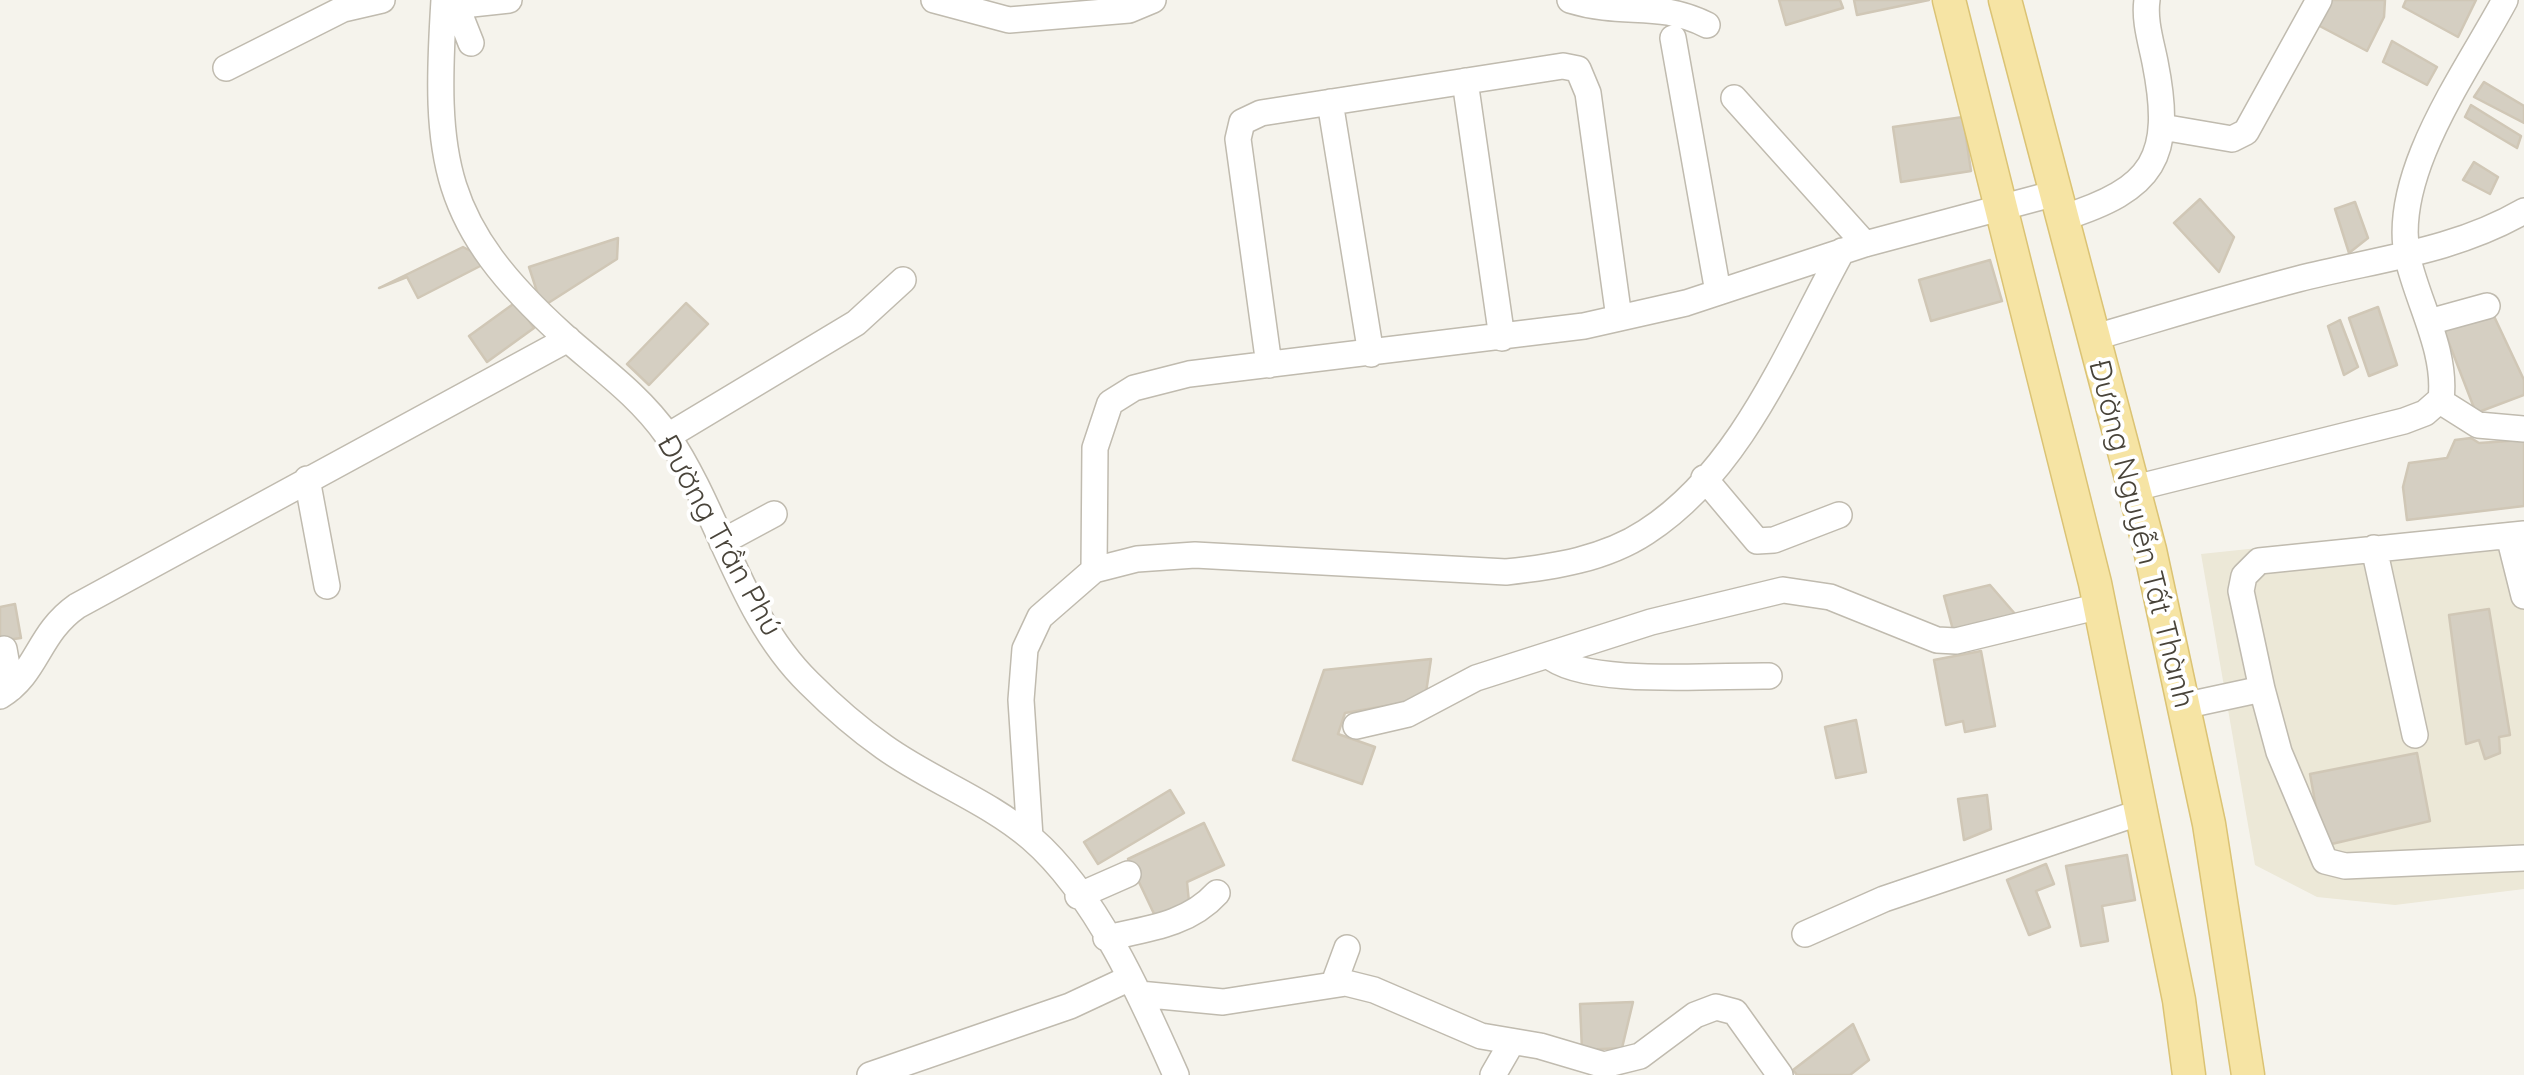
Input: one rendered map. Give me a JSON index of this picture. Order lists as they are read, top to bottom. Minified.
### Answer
{"streets":{"main road":["Đường Nguyễn Tất Thành"],"street":["Đường Trần Phú"]}}
